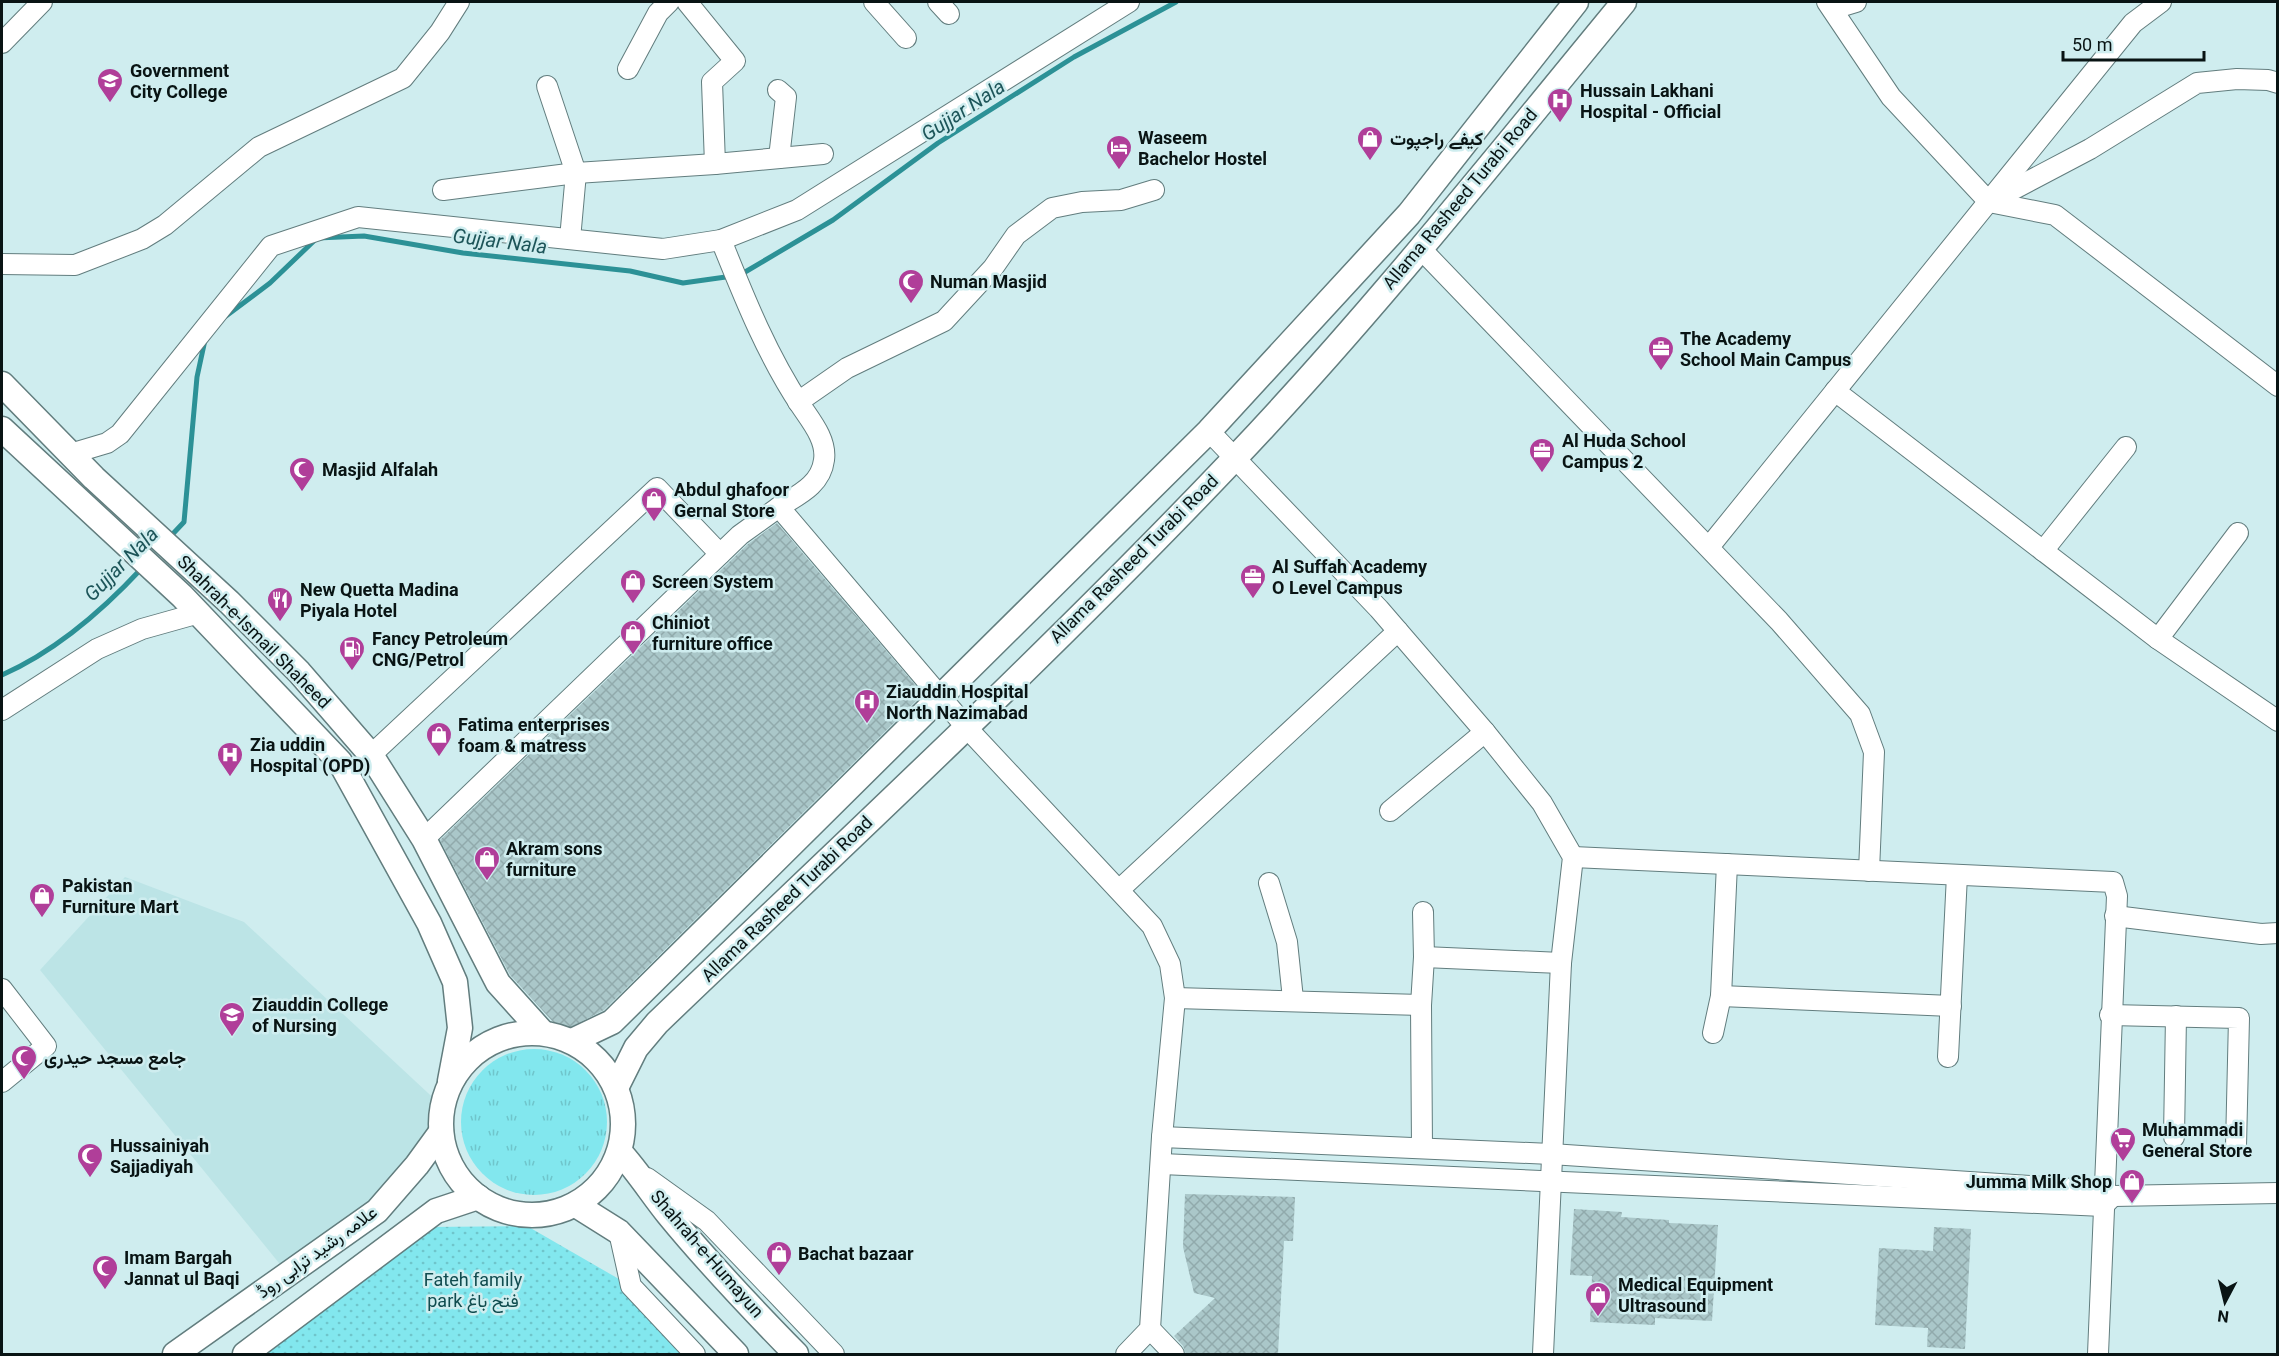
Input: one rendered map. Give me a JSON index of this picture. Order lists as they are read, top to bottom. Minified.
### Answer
{"streets":{"main road":["Allama Rasheed Turabi Road","Shahrah-e-Ismail Shaheed","علامہ رشید ترابی روڈ","Shahrah-e-Humayun"]},"crossings":[["Allama Rasheed Turabi Road","Shahrah-e-Ismail Shaheed"],["Allama Rasheed Turabi Road","علامہ رشید ترابی روڈ"],["Allama Rasheed Turabi Road","Shahrah-e-Humayun"],["Shahrah-e-Ismail Shaheed","علامہ رشید ترابی روڈ"],["Shahrah-e-Ismail Shaheed","Shahrah-e-Humayun"],["علامہ رشید ترابی روڈ","Shahrah-e-Humayun"]],"water":["Gujjar Nala"],"parks":["Fateh family park فتح باغ"],"places":{"school or university":["Government City College","Ziauddin College of Nursing"],"hospital":["Hussain Lakhani Hospital - Official","Ziauddin Hospital North Nazimabad","Zia uddin Hospital (OPD)"],"shop":["کیفے راجپوت","Abdul ghafoor Gernal Store","Screen System","Chiniot furniture office","Fatima enterprises foam & matress","Akram sons furniture","Pakistan Furniture Mart","Jumma Milk Shop","Bachat bazaar","Medical Equipment Ultrasound"],"hotel":["Waseem Bachelor Hostel"],"mosque":["Numan Masjid","Masjid Alfalah","جامع مسجد حیدری","Hussainiyah Sajjadiyah","Imam Bargah Jannat ul Baqi"],"office":["The Academy School Main Campus","Al Huda School Campus 2","Al Suffah Academy O Level Campus"],"restaurant":["New Quetta Madina Piyala Hotel"],"fuel station":["Fancy Petroleum CNG/Petrol"],"supermarket":["Muhammadi General Store"]},"scale_bar":"50 m","north":"bottom"}
